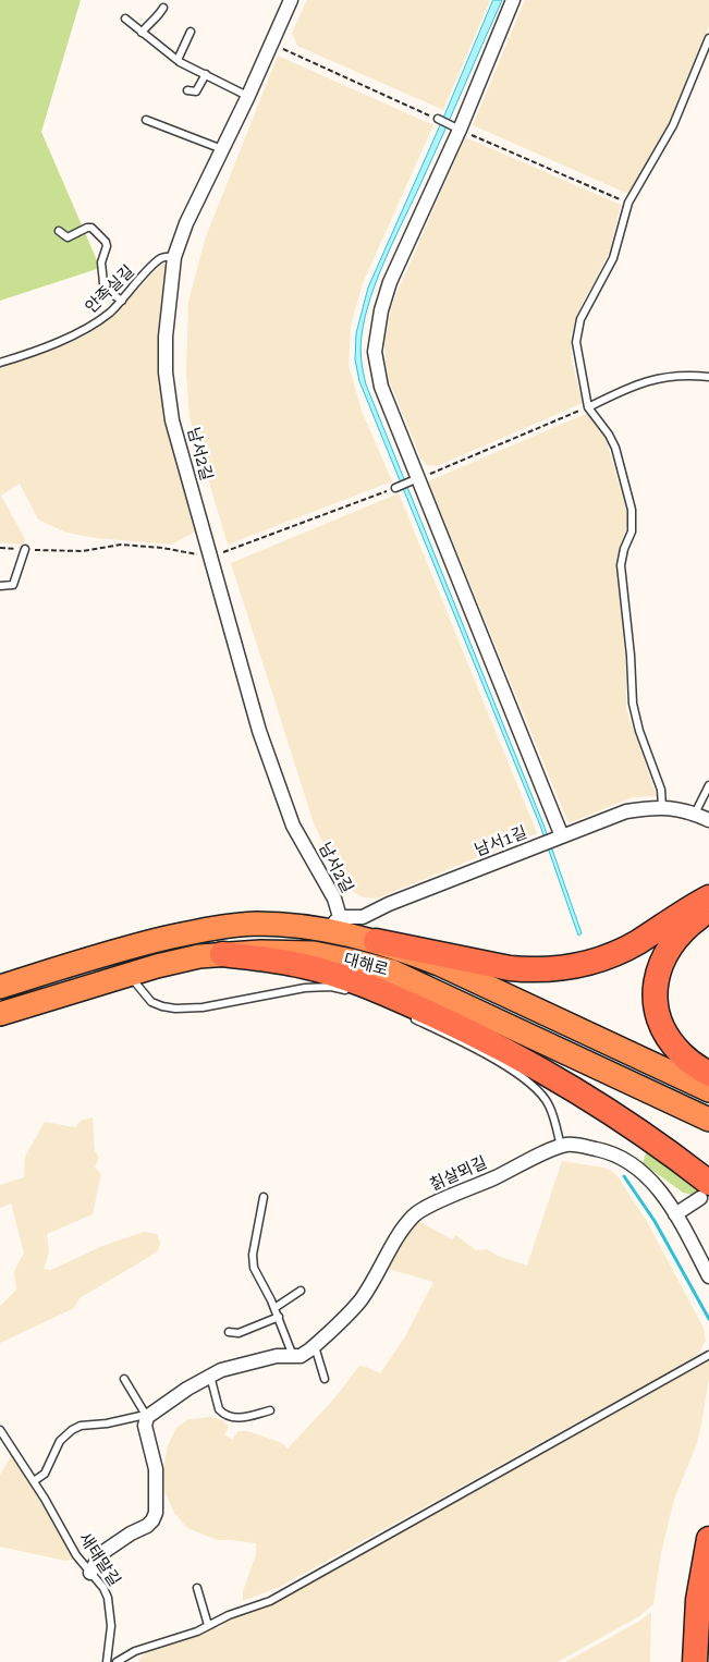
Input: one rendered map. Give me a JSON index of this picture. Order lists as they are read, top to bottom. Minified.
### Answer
{"streets":{"highway":["대해로"],"street":["남서2길","남서1길","칡살뫼길"],"lane":["안족실길","새태말길"]},"crossings":[["안족실길","남서2길"],["남서2길","남서1길"],["남서2길","대해로"],["남서1길","대해로"]]}
